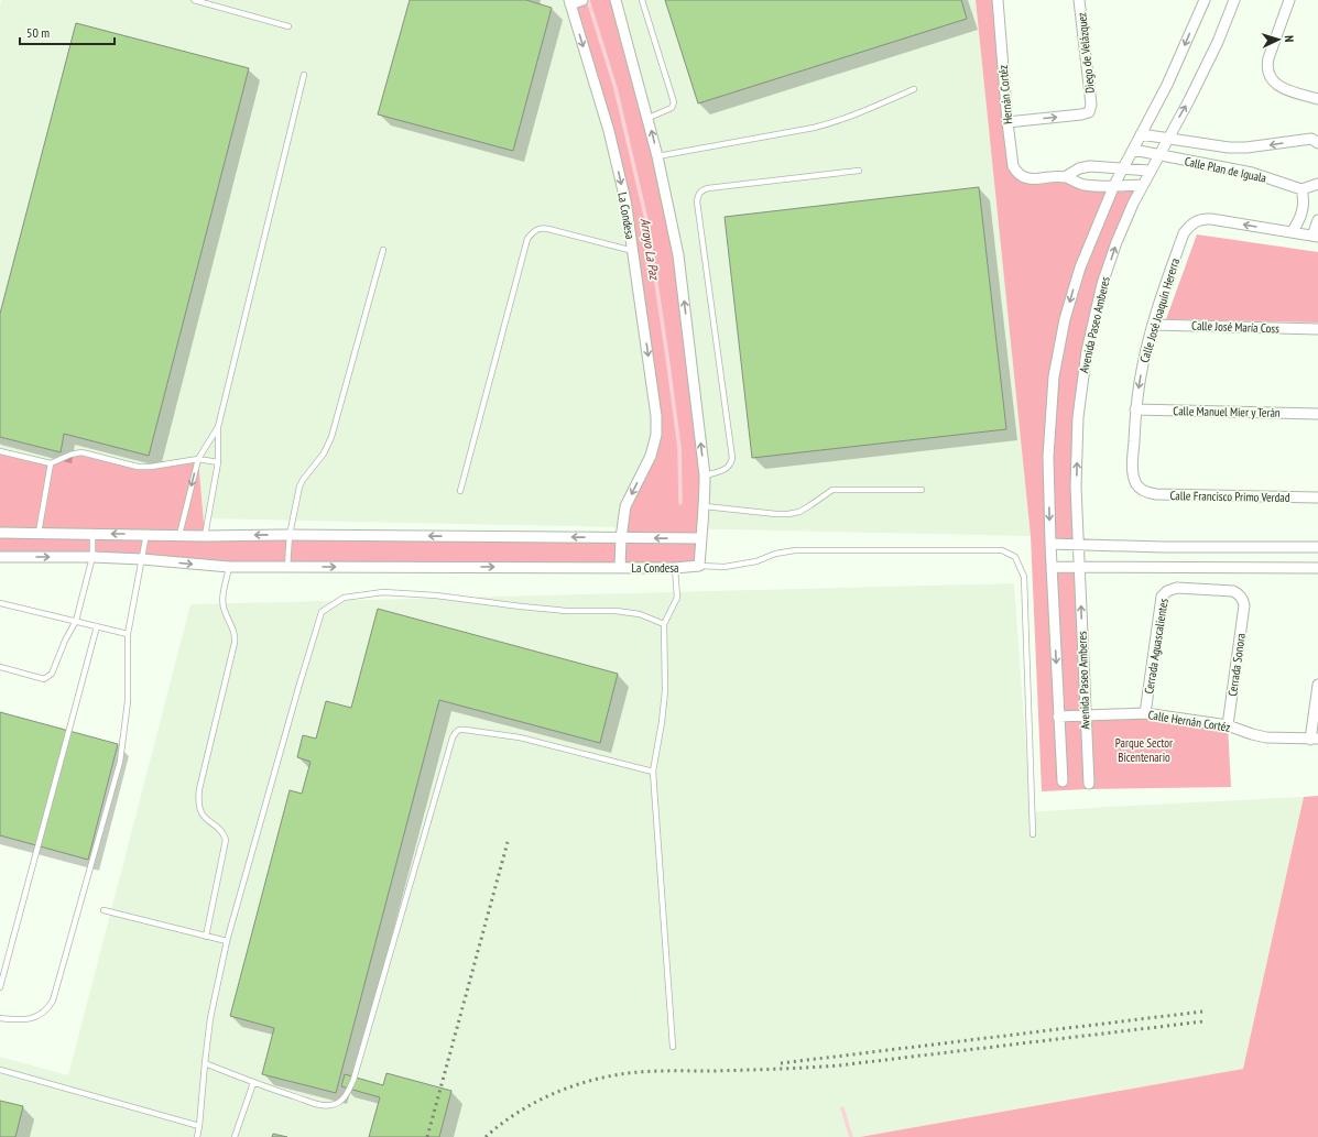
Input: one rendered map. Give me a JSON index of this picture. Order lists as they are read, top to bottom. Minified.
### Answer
{"streets":{"street":["Diego de Velázquez","Hernán Cortéz","Calle Plan de Iguala","La Condesa","Calle José Joaquín Hererra","Avenida Paseo Amberes","Calle José María Coss","Calle Manuel Mier y Terán","Calle Francisco Primo Verdad","Cerrada Aguascalientes","Cerrada Sonora","Calle Hernán Cortéz"]},"crossings":[["Diego de Velázquez","Hernán Cortéz"],["Calle Plan de Iguala","Avenida Paseo Amberes"],["Calle José Joaquín Hererra","Calle José María Coss"],["Calle José Joaquín Hererra","Calle Manuel Mier y Terán"],["Calle José Joaquín Hererra","Calle Francisco Primo Verdad"],["Avenida Paseo Amberes","Calle Hernán Cortéz"],["Cerrada Aguascalientes","Cerrada Sonora"],["Cerrada Aguascalientes","Calle Hernán Cortéz"],["Cerrada Sonora","Calle Hernán Cortéz"]],"water":["Arroyo La Paz"],"parks":["Parque Sector Bicentenario"],"scale_bar":"50 m","north":"right"}
